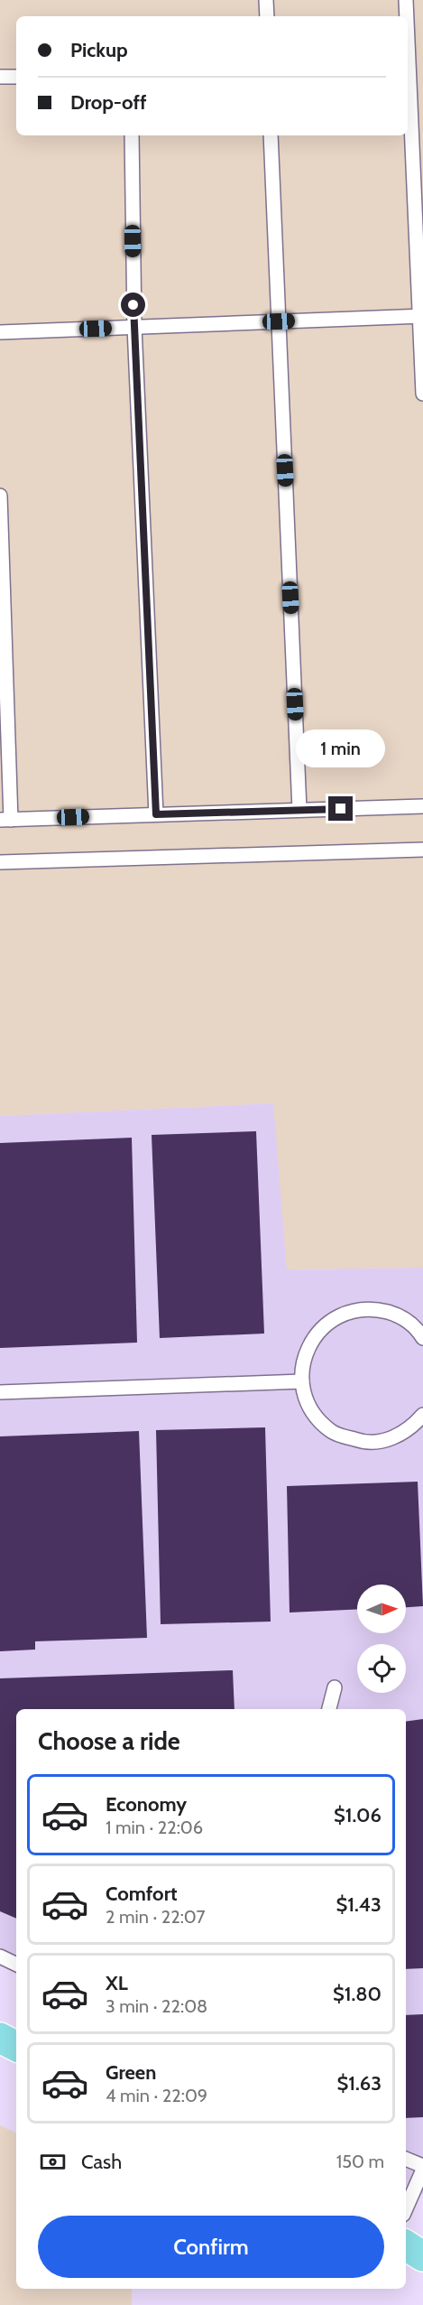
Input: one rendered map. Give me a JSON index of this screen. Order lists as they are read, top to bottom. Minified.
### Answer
{"north":"right","page":{"banner":["Pickup","Drop-off"],"bubble":"1 min","heading":"Choose a ride","list":[{"name":"Economy","note":"1 min · 22:06","value":"$1.06"},{"name":"Comfort","note":"2 min · 22:07","value":"$1.43"},{"name":"XL","note":"3 min · 22:08","value":"$1.80"},{"name":"Green","note":"4 min · 22:09","value":"$1.63"}],"pay":["Cash","150 m"],"buttons":"Confirm"}}
